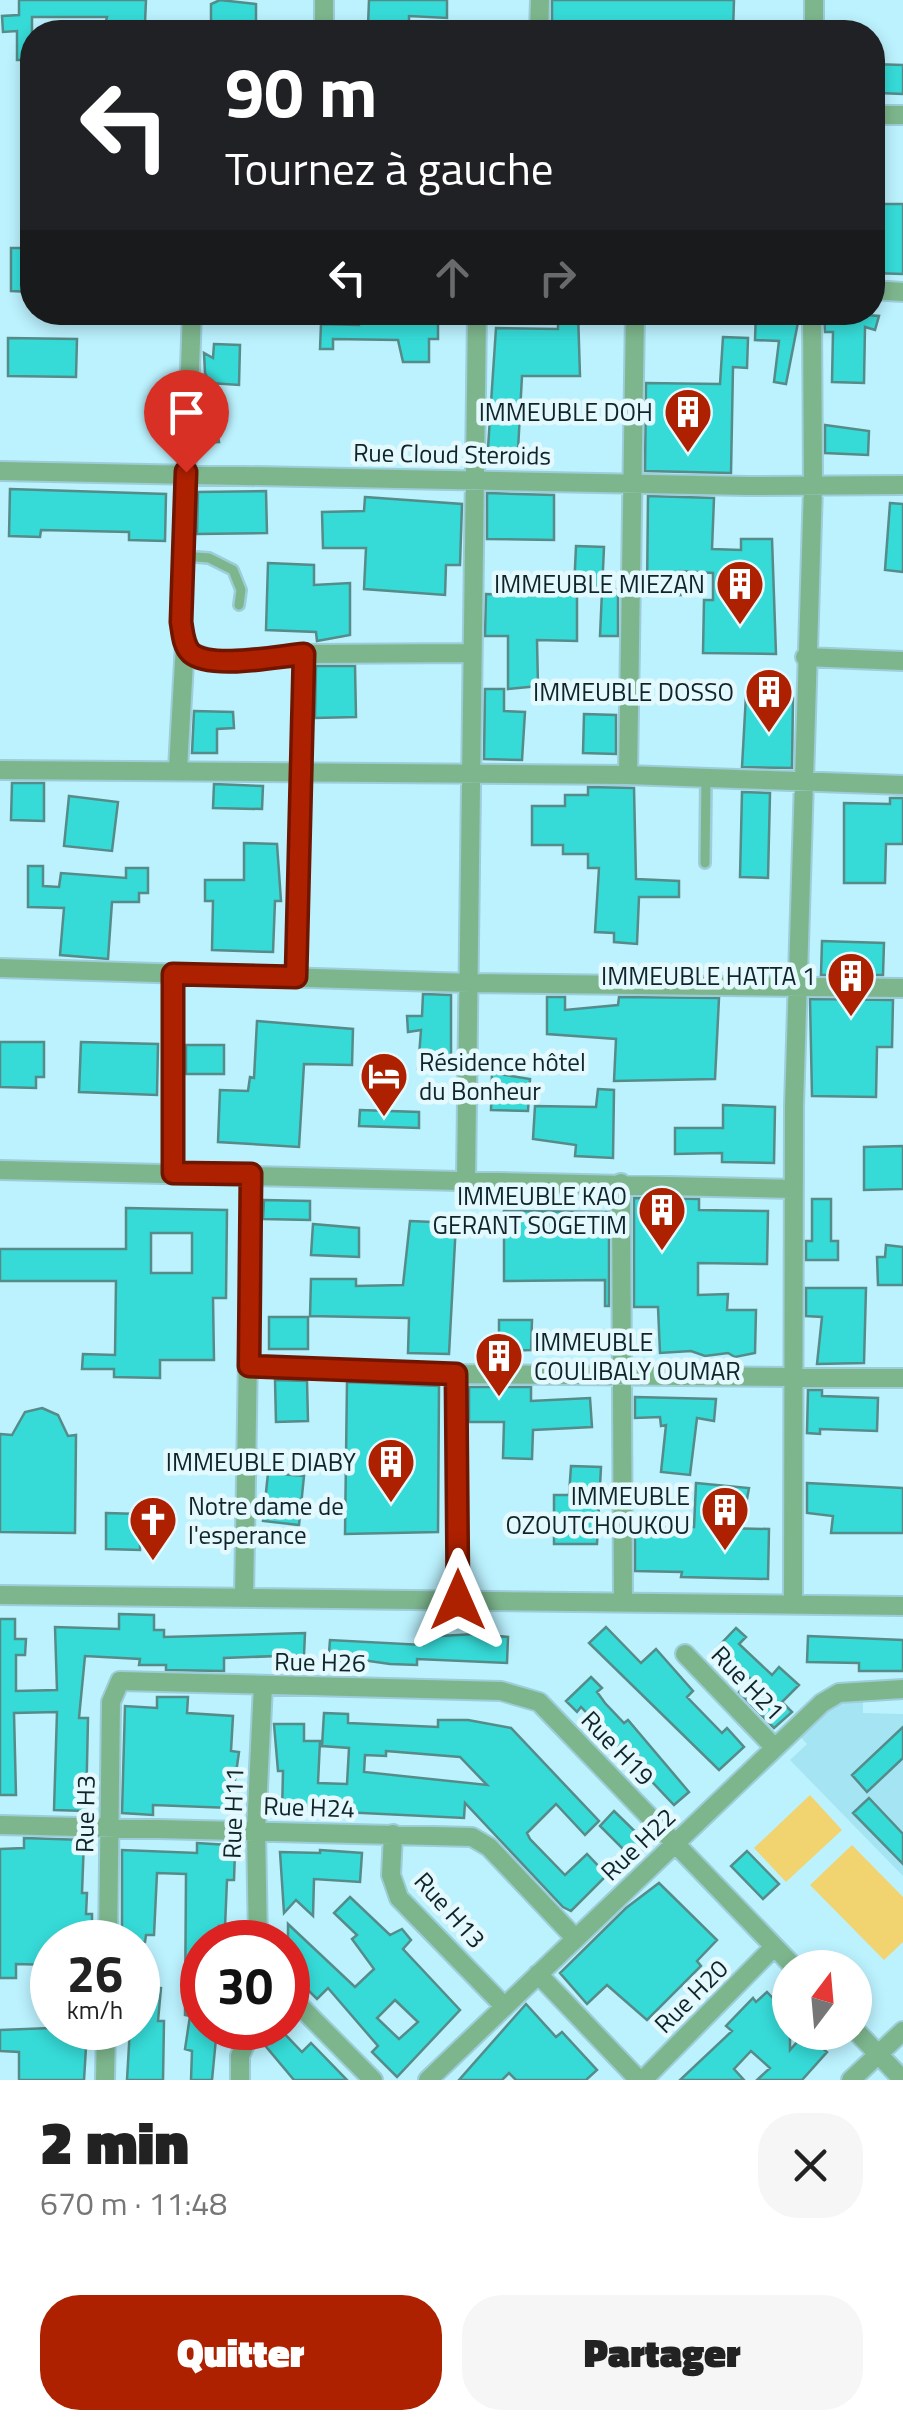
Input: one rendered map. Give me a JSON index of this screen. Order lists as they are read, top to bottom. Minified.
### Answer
{"streets":{"street":["Rue Cloud Steroids","Rue H26","Rue H21","Rue H19","Rue H24","Rue H11","Rue H3","Rue H22","Rue H13","Rue H20"]},"crossings":[["Rue H26","Rue H19"],["Rue H26","Rue H11"],["Rue H26","Rue H3"],["Rue H21","Rue H22"],["Rue H19","Rue H22"],["Rue H19","Rue H20"],["Rue H24","Rue H11"],["Rue H24","Rue H3"],["Rue H24","Rue H22"],["Rue H24","Rue H13"],["Rue H22","Rue H13"]],"places":{"building":["IMMEUBLE DOH","IMMEUBLE MIEZAN","IMMEUBLE DOSSO","IMMEUBLE HATTA 1","IMMEUBLE KAO GERANT SOGETIM","IMMEUBLE COULIBALY OUMAR","IMMEUBLE DIABY","IMMEUBLE OZOUTCHOUKOU"],"hotel":["Résidence hôtel du Bonheur"],"church":["Notre dame de l'esperance"]},"north":"top","page":{"turn":["90 m","Tournez à gauche"],"speed":"26 km/h","limit":"30","heading":["2 min","670 m · 11:48"],"buttons":["Quitter","Partager"]}}
